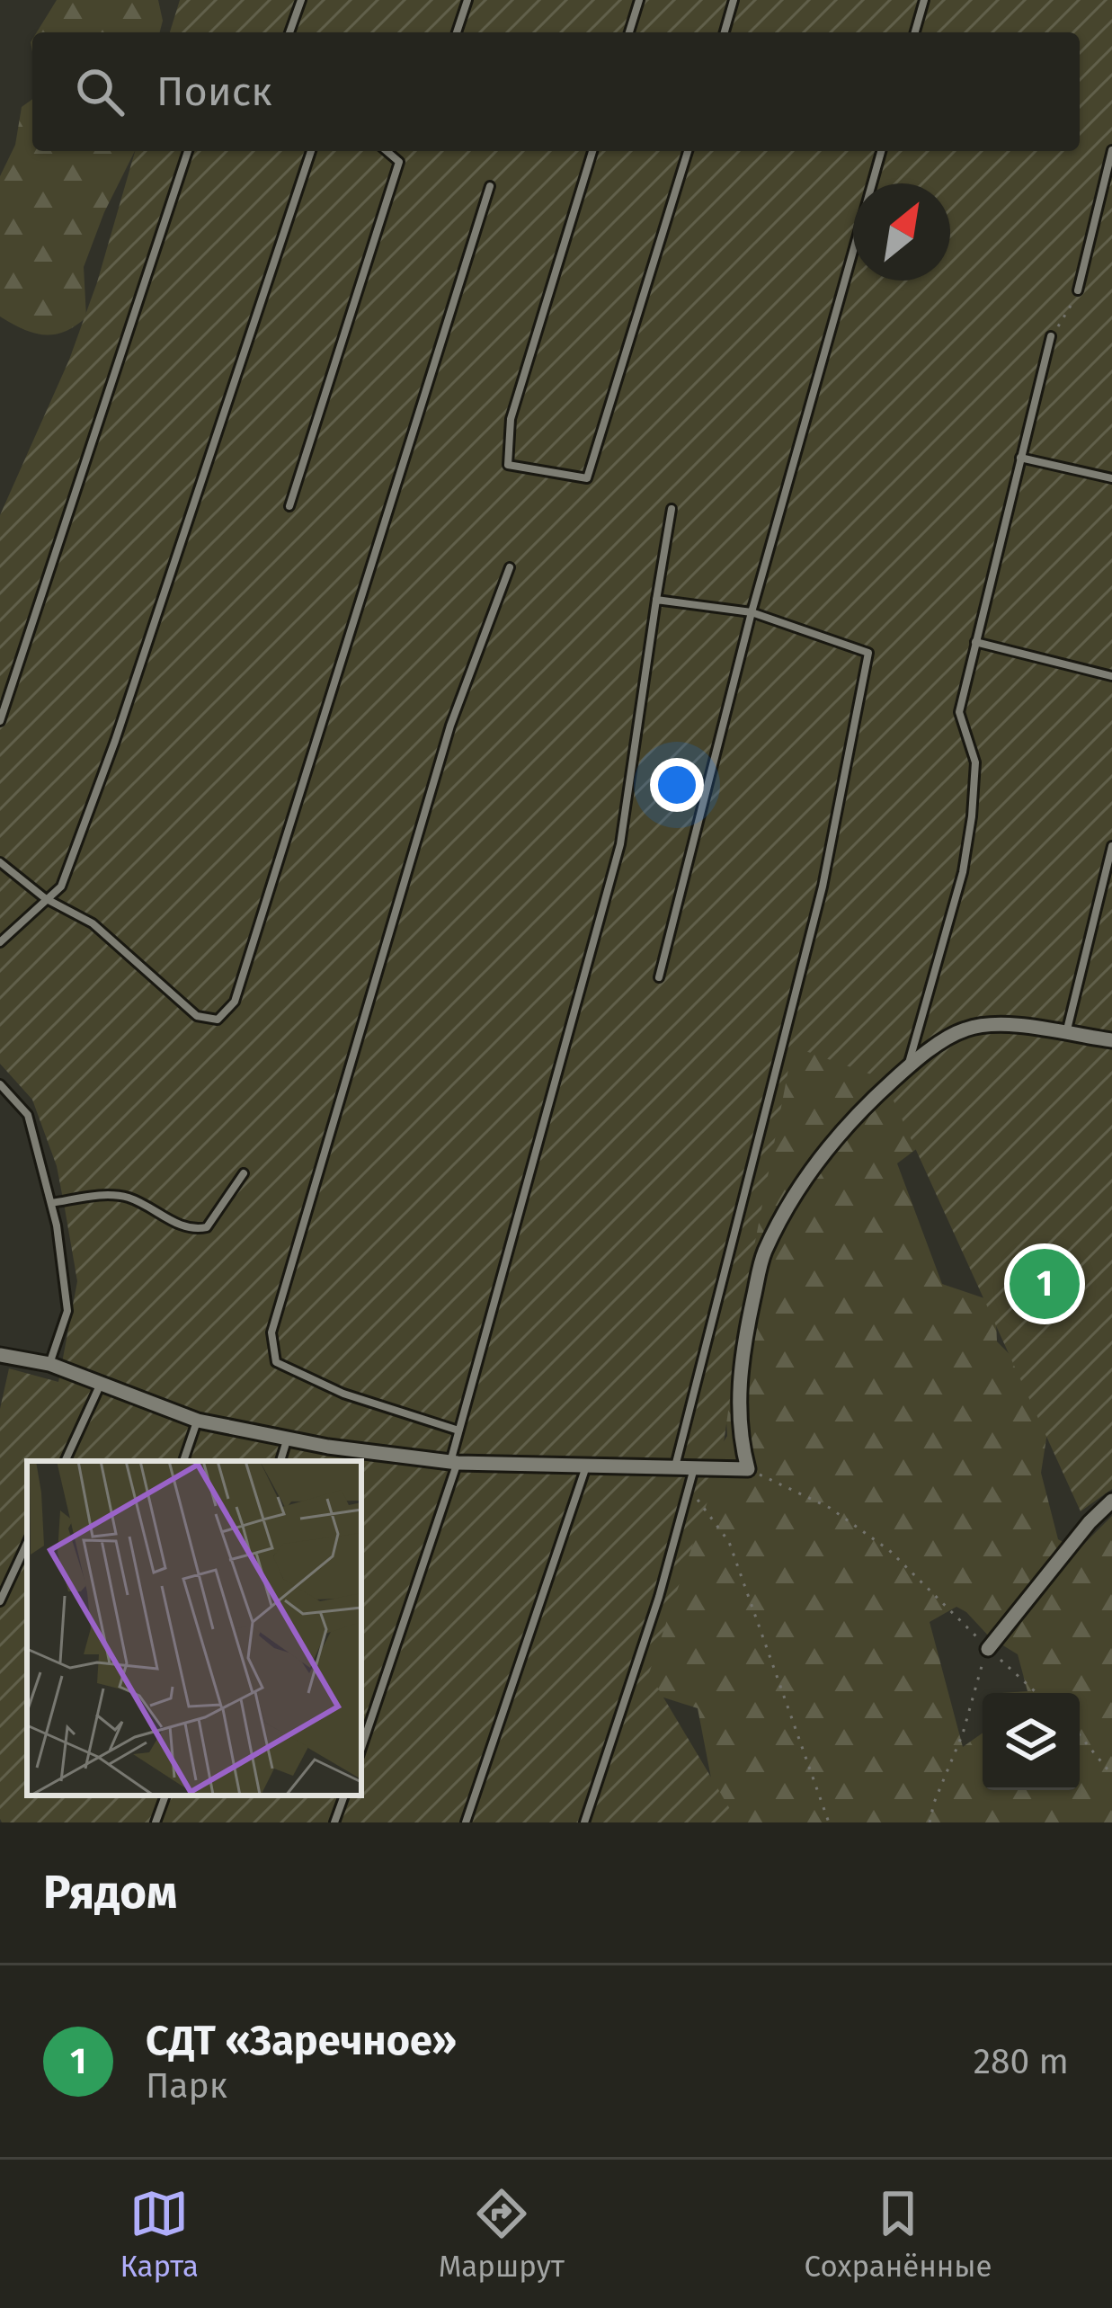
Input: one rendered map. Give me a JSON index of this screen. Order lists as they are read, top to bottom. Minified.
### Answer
{"north":"top right","page":{"search":"Поиск","pins":"1","heading":"Рядом","list":[{"mark":"1","name":"СДТ «Заречное»","note":"Парк","value":"280 m"}],"nav":["Карта","Маршрут","Сохранённые"]}}
